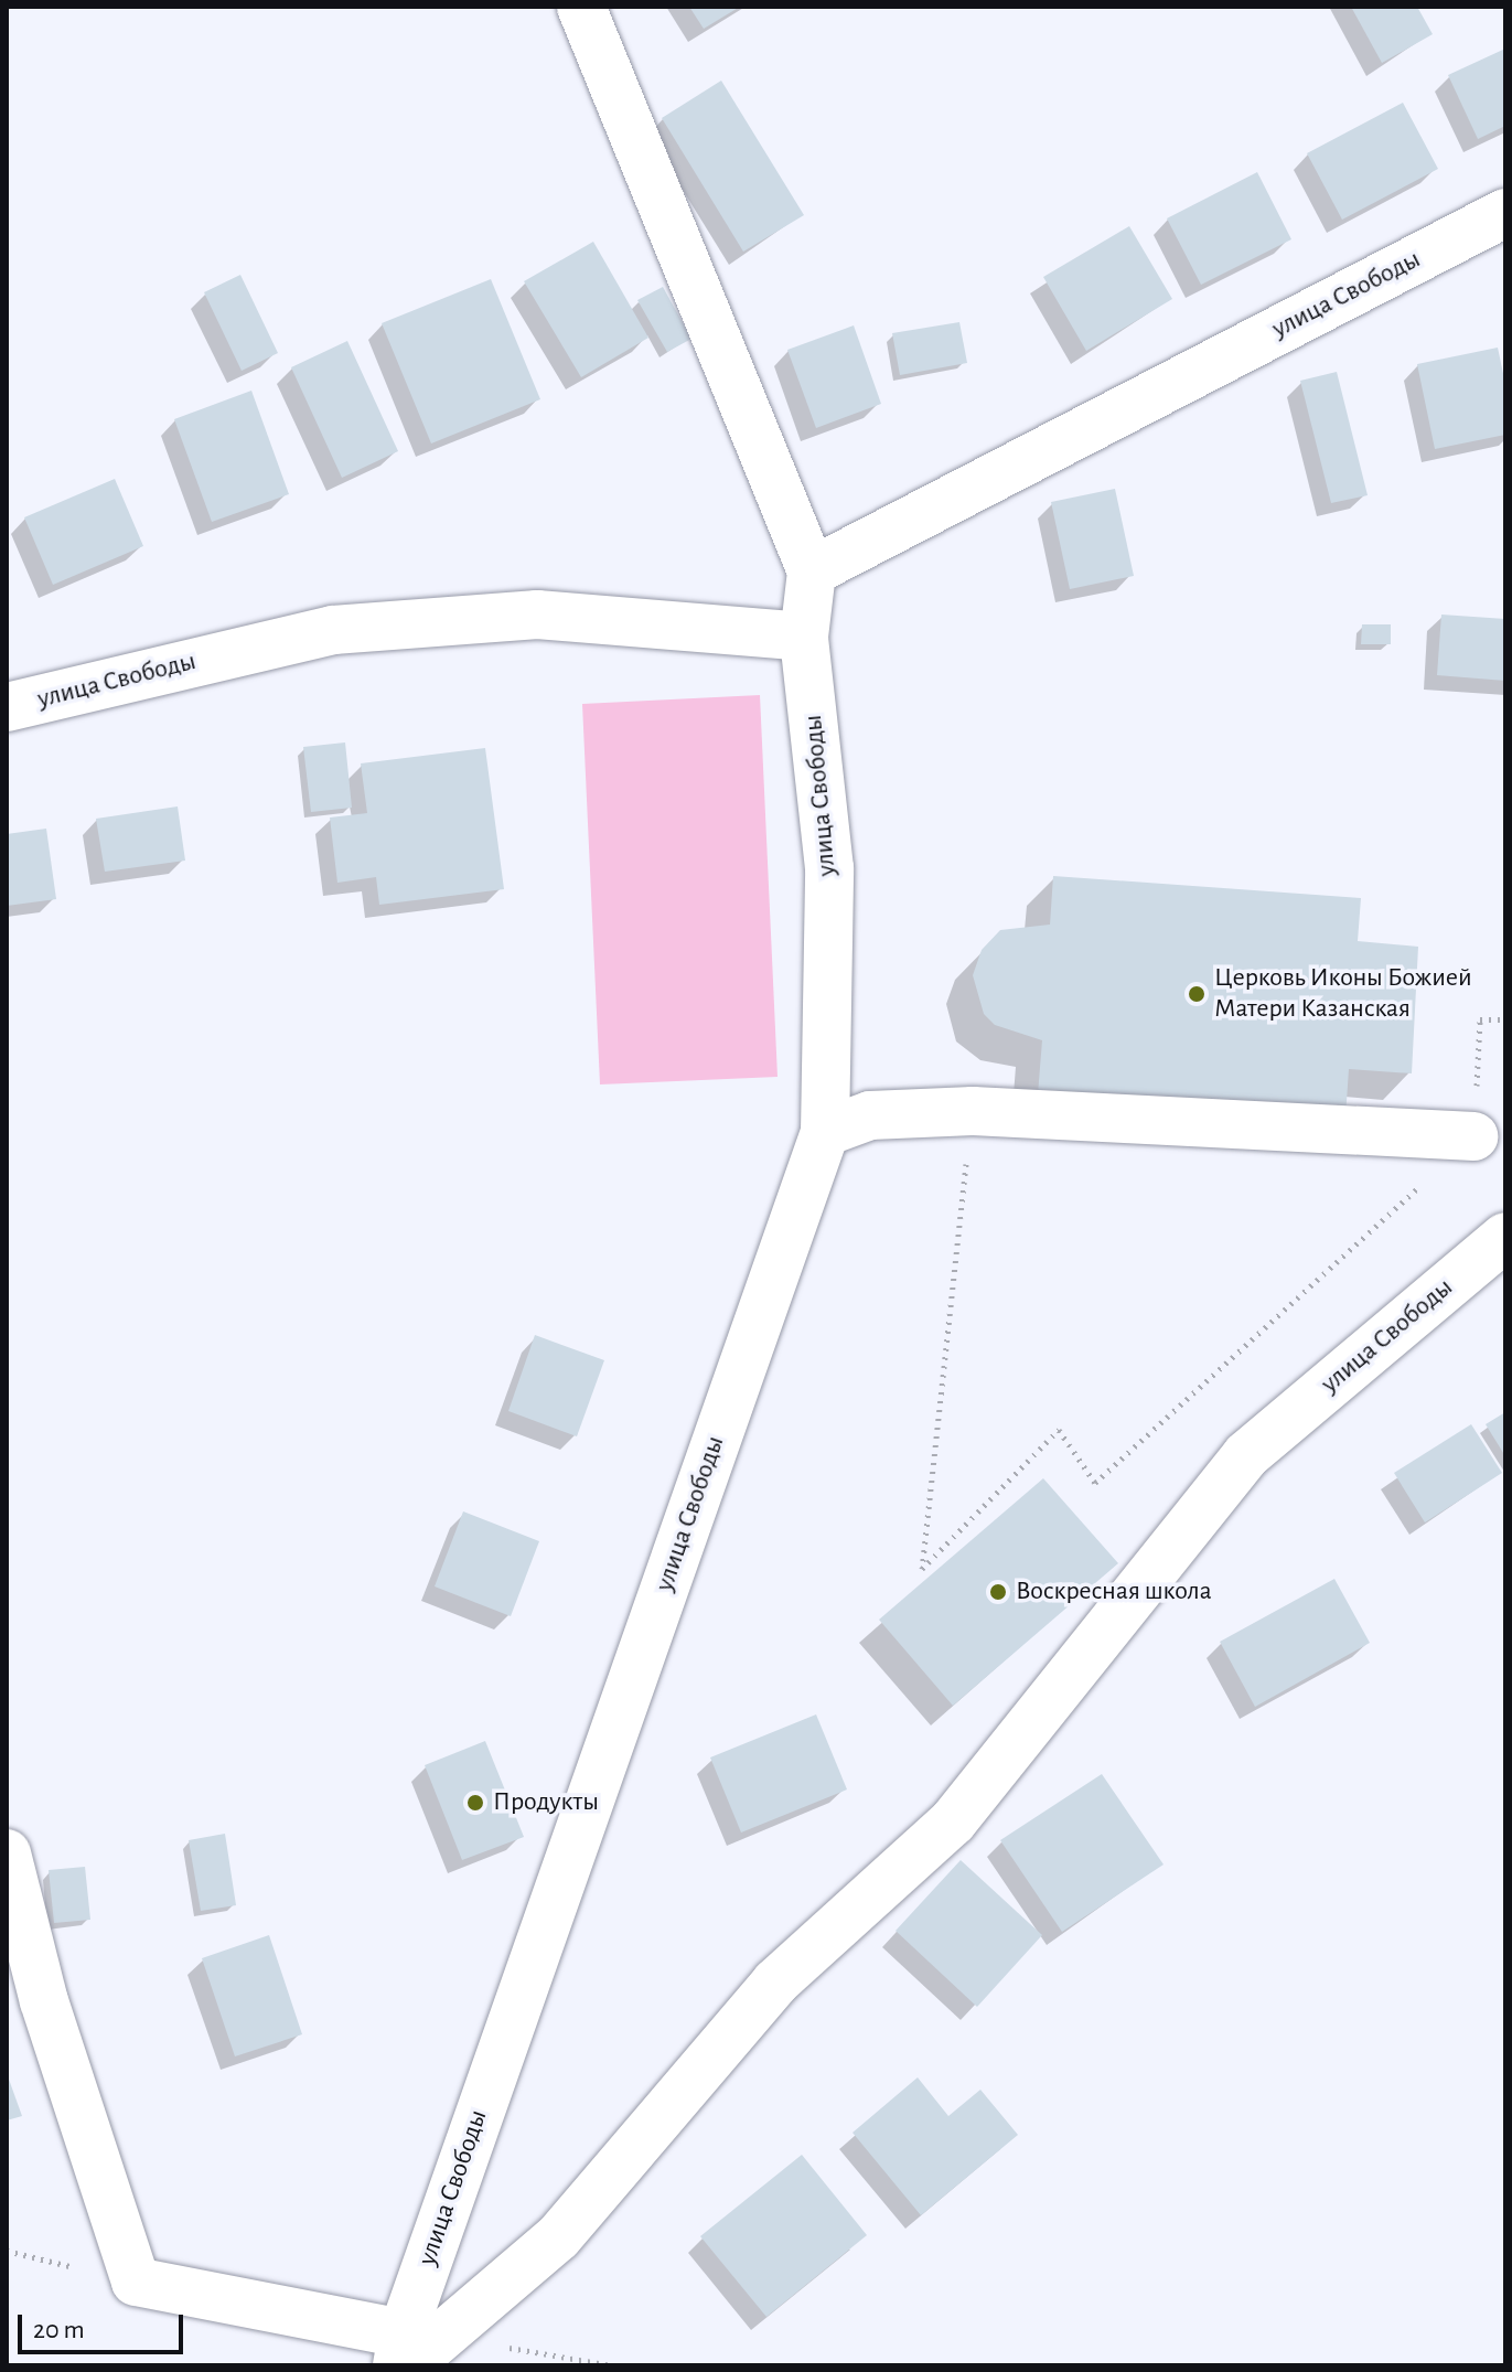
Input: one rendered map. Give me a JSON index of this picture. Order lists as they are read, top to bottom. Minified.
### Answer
{"streets":{"street":["улица Свободы"]},"places":["Церковь Иконы Божией Матери Казанская","Воскресная школа","Продукты"],"scale_bar":"20 m"}
